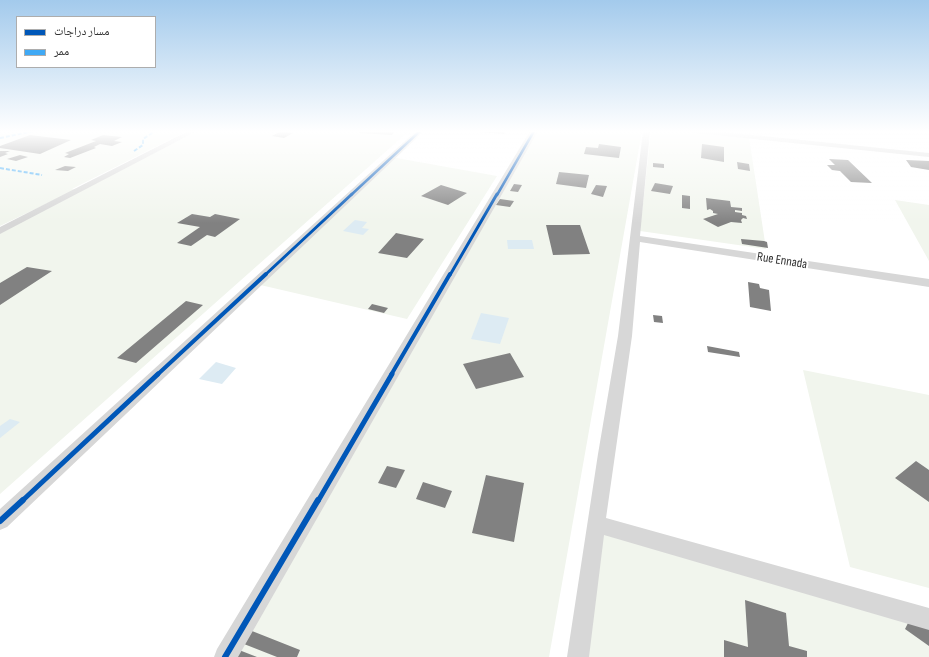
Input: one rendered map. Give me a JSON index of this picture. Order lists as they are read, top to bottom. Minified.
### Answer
{"streets":{"street":["Rue Ennada"]},"legend":["مسار دراجات","ممر"]}
